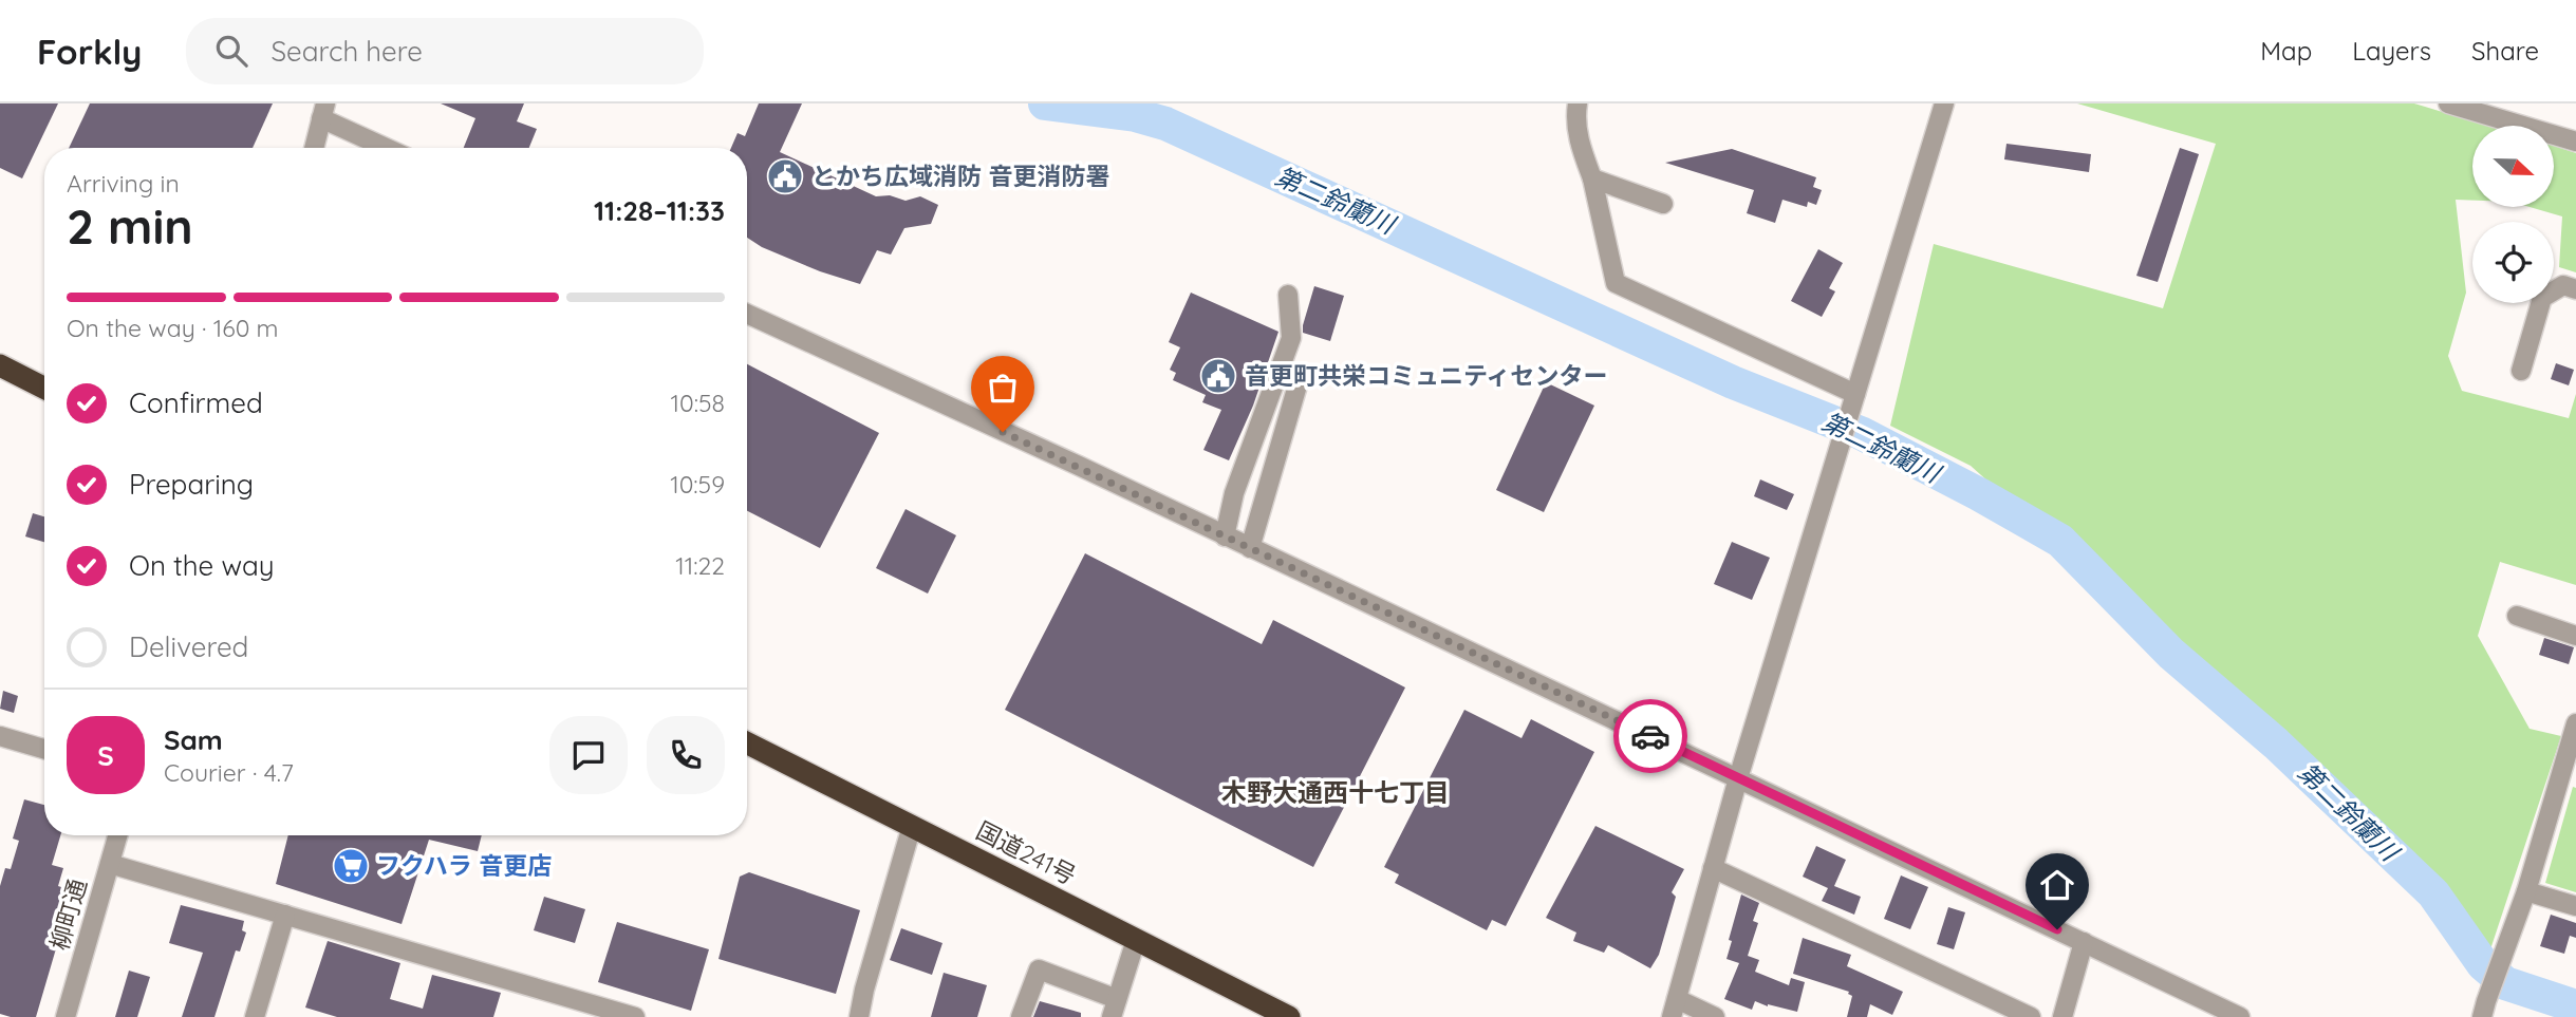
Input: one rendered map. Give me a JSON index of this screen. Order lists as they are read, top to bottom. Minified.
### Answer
{"streets":{"highway":["国道241号"],"street":["柳町通"]},"districts":["木野大通西十七丁目"],"water":["第二鈴蘭川"],"places":{"public building":["とかち広域消防 音更消防署","音更町共栄コミュニティセンター"],"supermarket":["フクハラ 音更店"]},"north":"right","page":{"header":"Forkly","search":"Search here","nav":["Map","Layers","Share"],"heading":["2 min","Arriving in","11:28–11:33"],"panel":["Sam","Courier · 4.7"],"bar":"On the way · 160 m","list":[["Confirmed","10:58"],["Preparing","10:59"],["On the way","11:22"],"Delivered"],"round":"S"}}
